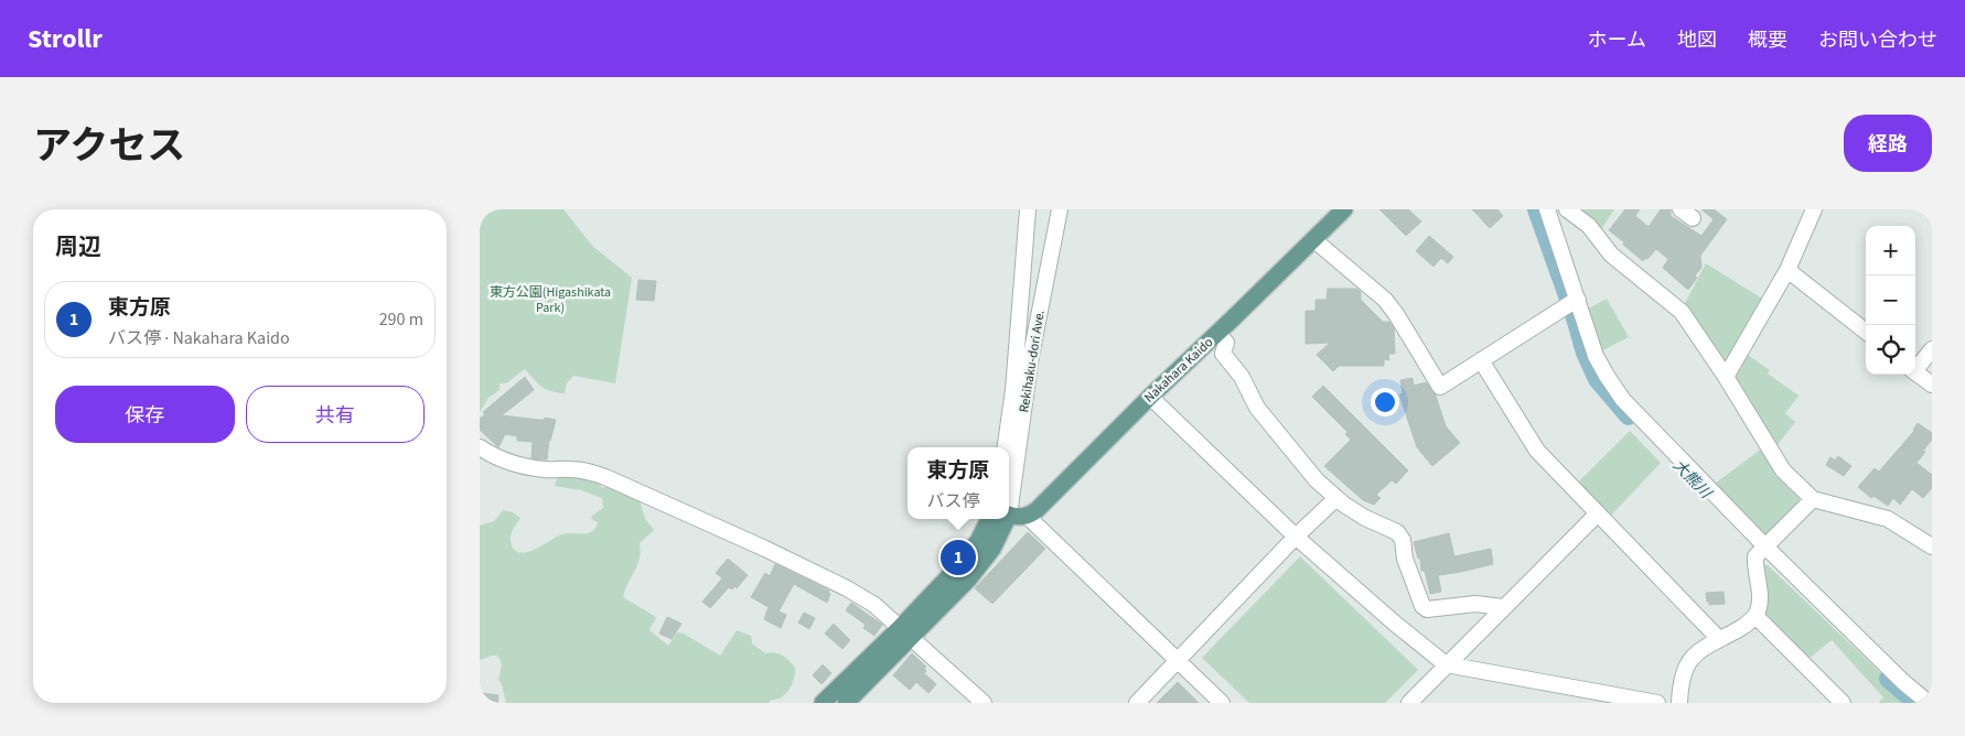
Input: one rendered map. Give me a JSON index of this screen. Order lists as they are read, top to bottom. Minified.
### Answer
{"streets":{"main road":["Nakahara Kaido"],"street":["Rekihaku-dori Ave."]},"water":["大熊川"],"parks":["東方公園(Higashikata Park)"],"page":{"header":"Strollr","nav":["ホーム","地図","概要","お問い合わせ"],"title":"アクセス","buttons":["経路",["保存","共有"]],"heading":"周辺","map_buttons":["+","−"],"list":[{"mark":"1","name":"東方原","note":"バス停 · Nakahara Kaido","value":"290 m"}],"popup":["東方原","バス停"],"pins":"1"}}
